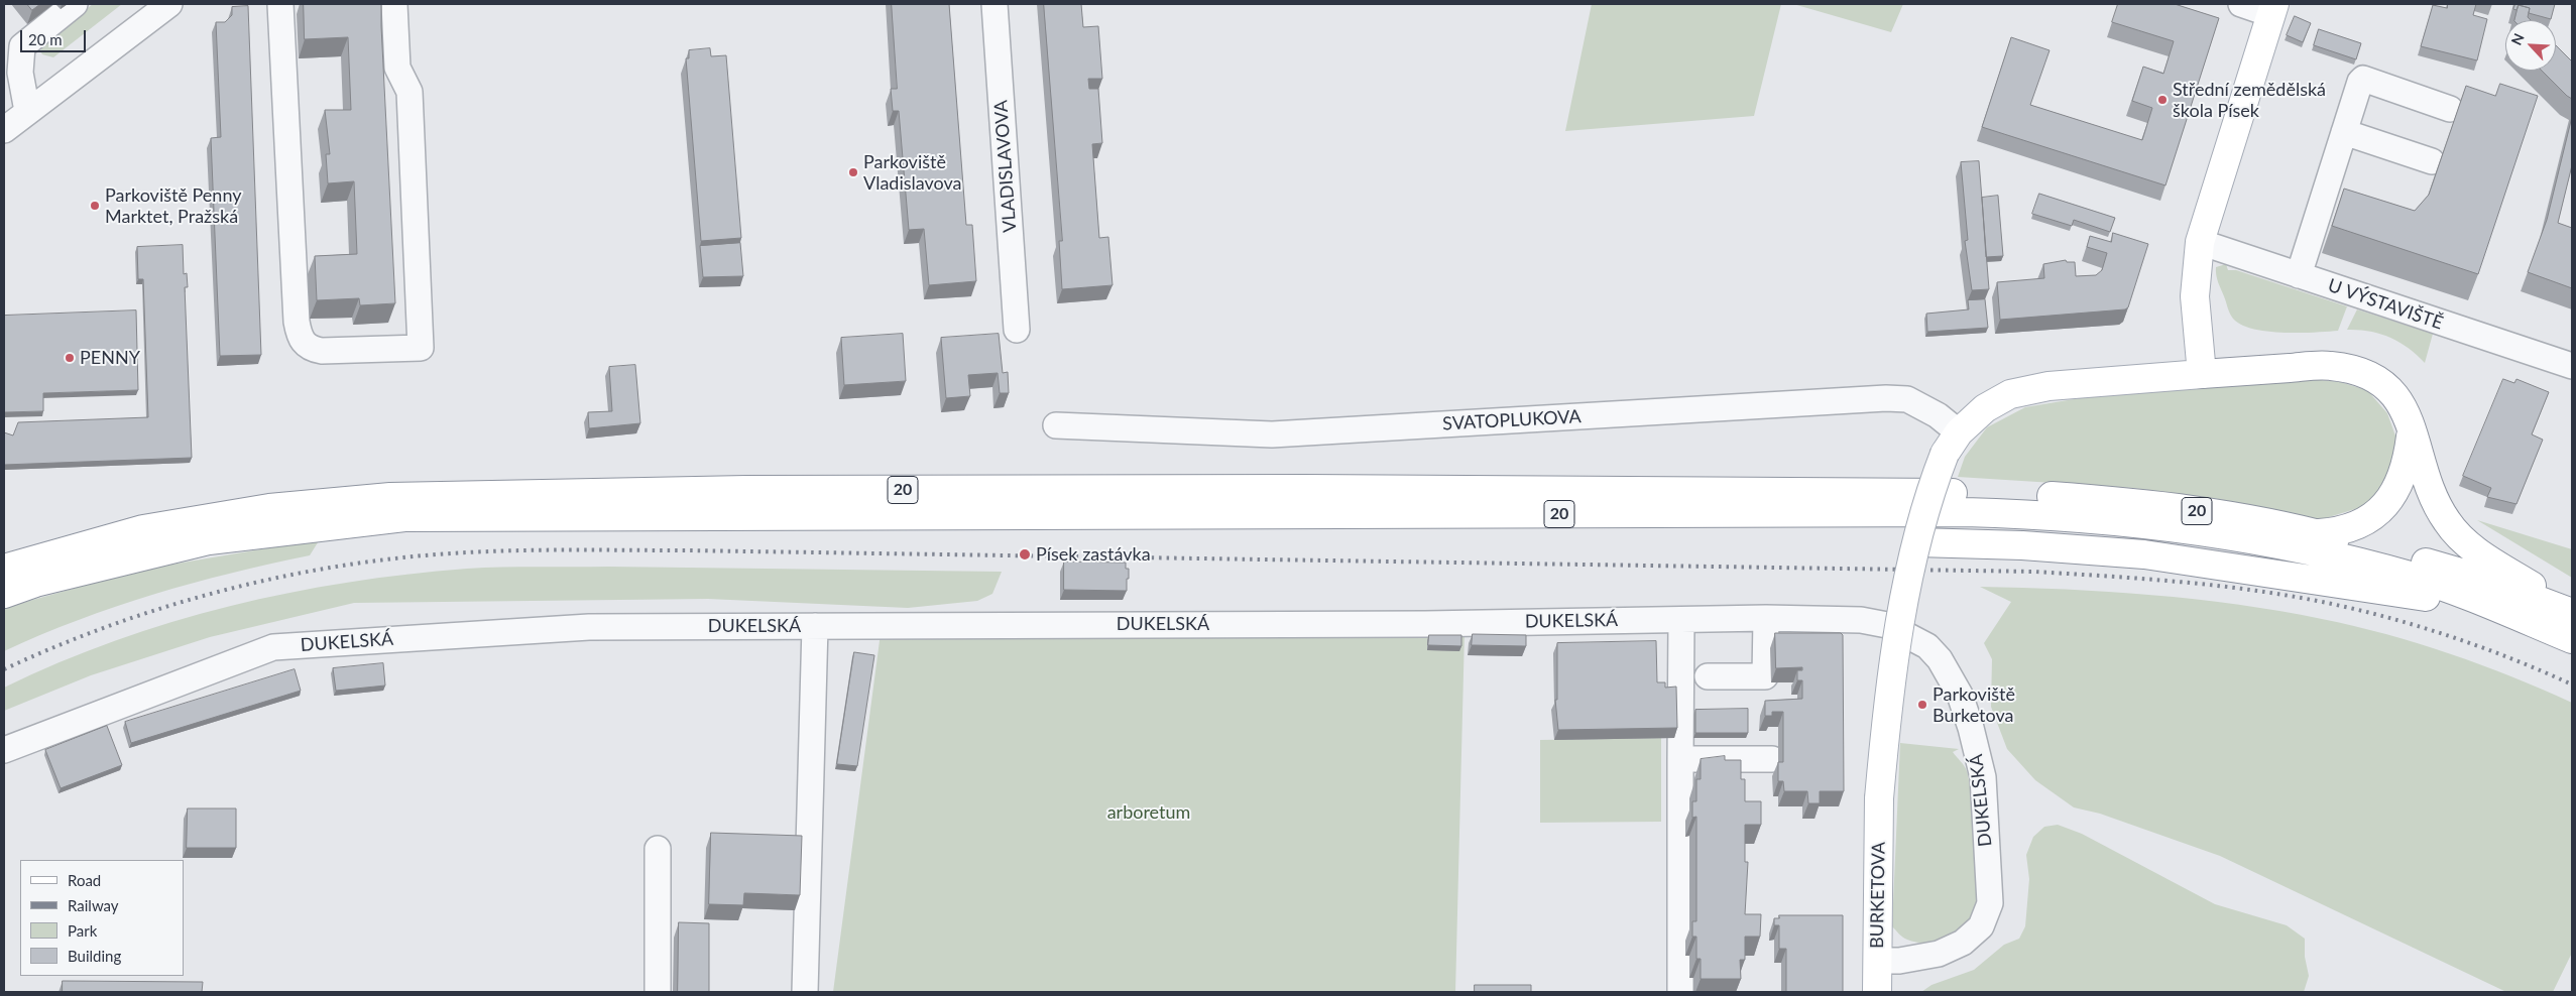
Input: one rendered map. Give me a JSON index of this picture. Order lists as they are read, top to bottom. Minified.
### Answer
{"streets":{"main road":["20","BURKETOVA"],"street":["VLADISLAVOVA","U VÝSTAVIŠTĚ","SVATOPLUKOVA","DUKELSKÁ"]},"crossings":[["SVATOPLUKOVA","BURKETOVA"],["DUKELSKÁ","BURKETOVA"]],"parks":["arboretum"],"places":["Střední zemědělská škola Písek","Parkoviště Vladislavova","Parkoviště Penny Marktet, Pražská","PENNY","Písek zastávka","Parkoviště Burketova"],"legend":["Road","Railway","Park","Building"],"scale_bar":"20 m","north":"top left"}
